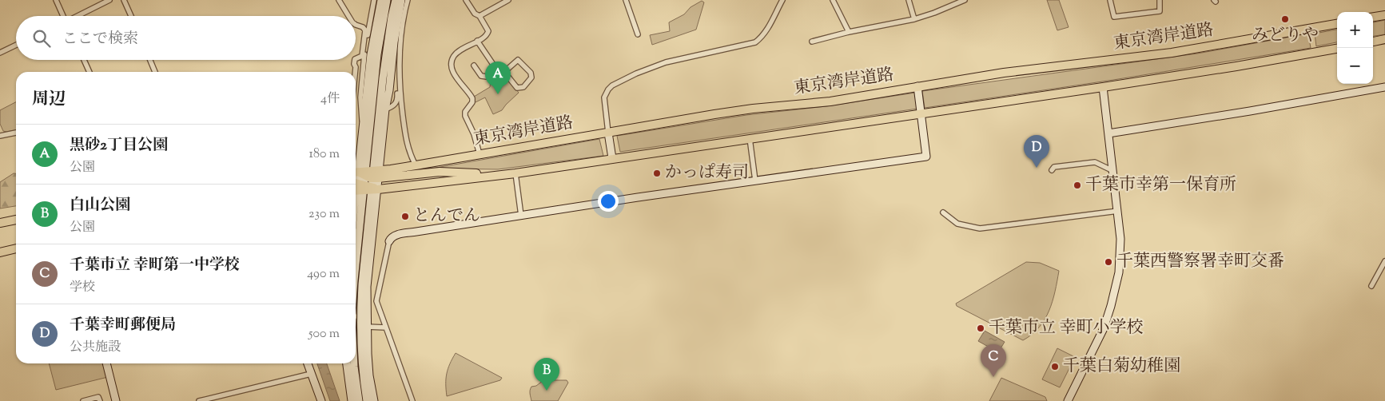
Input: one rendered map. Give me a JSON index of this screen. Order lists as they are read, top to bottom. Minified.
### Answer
{"streets":{"highway":["東京湾岸道路"]},"places":["みどりや","かっぱ寿司","千葉市幸第一保育所","とんでん","千葉西警察署幸町交番","千葉市立 幸町小学校","千葉白菊幼稚園"],"page":{"map_buttons":["+","−"],"search":"ここで検索","pins":["A","D","C","B"],"heading":["周辺","4件"],"list":[{"mark":"A","name":"黒砂2丁目公園","note":"公園","value":"180 m"},{"mark":"B","name":"白山公園","note":"公園","value":"230 m"},{"mark":"C","name":"千葉市立 幸町第一中学校","note":"学校","value":"490 m"},{"mark":"D","name":"千葉幸町郵便局","note":"公共施設","value":"500 m"}]}}
